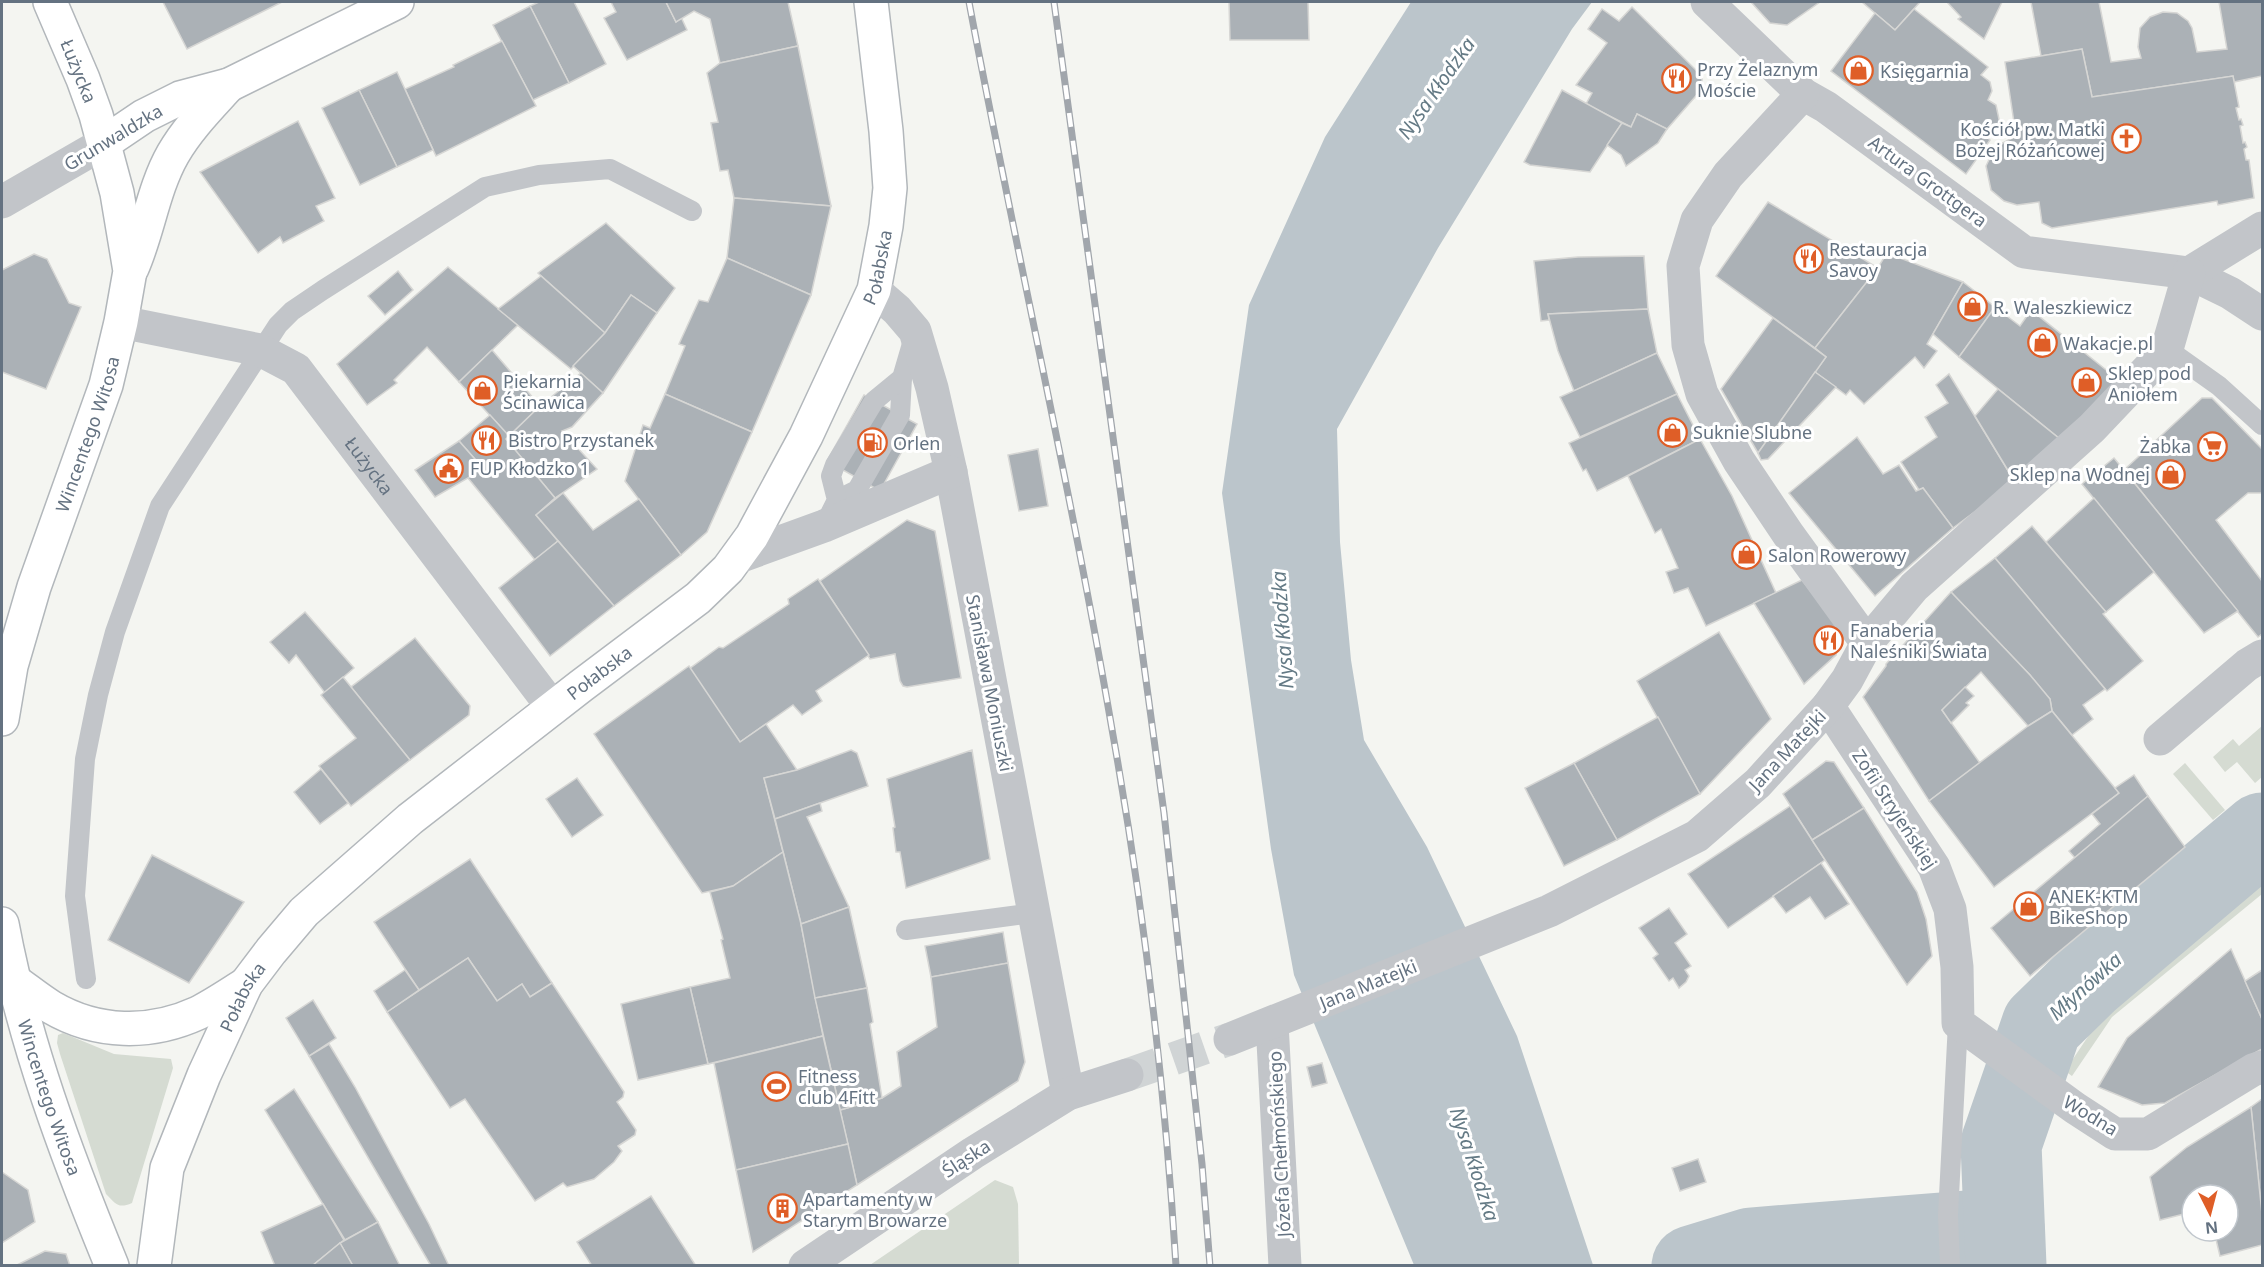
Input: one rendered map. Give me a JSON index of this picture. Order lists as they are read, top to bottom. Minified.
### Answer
{"streets":{"main road":["Łużycka","Grunwaldzka","Połabska","Wincentego Witosa"],"street":["Artura Grottgera","Stanisława Moniuszki","Jana Matejki","Zofii Stryjeńskiej","Wodna","Józefa Chełmońskiego","Śląska"]},"crossings":[["Łużycka","Grunwaldzka"],["Łużycka","Połabska"],["Łużycka","Wincentego Witosa"],["Grunwaldzka","Wincentego Witosa"],["Artura Grottgera","Jana Matejki"],["Połabska","Stanisława Moniuszki"],["Stanisława Moniuszki","Śląska"],["Jana Matejki","Zofii Stryjeńskiej"],["Jana Matejki","Józefa Chełmońskiego"],["Zofii Stryjeńskiej","Wodna"]],"water":["Nysa Kłodzka","Młynówka"],"places":{"shop":["Księgarnia","R. Waleszkiewicz","Wakacje.pl","Sklep pod Aniołem","Piekarnia Ścinawica","Suknie Slubne","Sklep na Wodnej","Salon Rowerowy","ANEK-KTM BikeShop"],"restaurant":["Przy Żelaznym Moście","Restauracja Savoy","Bistro Przystanek","Fanaberia Naleśniki Świata"],"church":["Kościół pw. Matki Bożej Różańcowej"],"fuel station":["Orlen"],"supermarket":["Żabka"],"public building":["FUP Kłodzko 1"],"sports":["Fitness club 4Fitt"],"building":["Apartamenty w Starym Browarze"]},"north":"bottom"}
